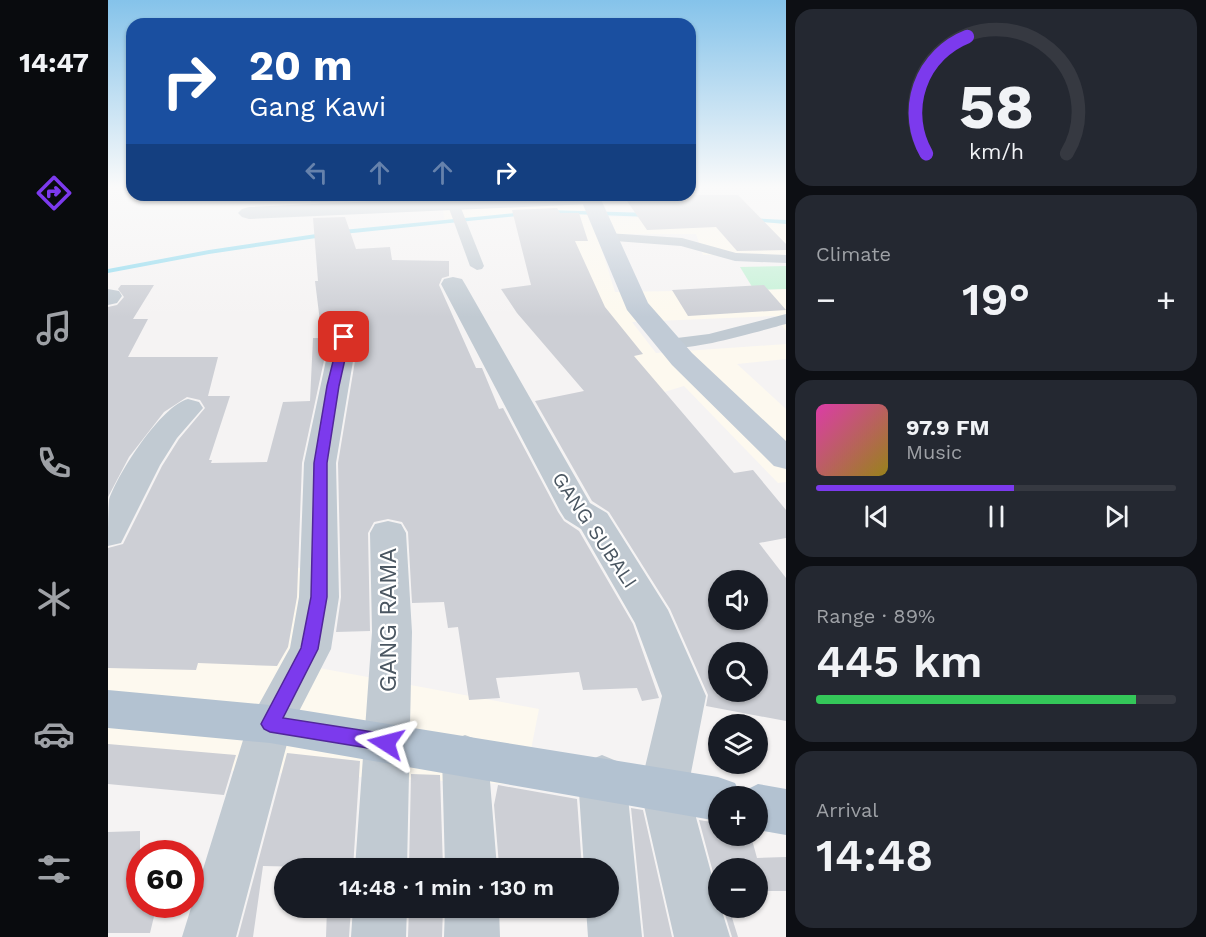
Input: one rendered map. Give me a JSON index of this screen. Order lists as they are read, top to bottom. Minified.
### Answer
{"streets":{"street":["GANG SUBALI","GANG RAMA"]},"page":{"tabs":"14:47","turn":["20 m","Gang Kawi"],"tile":["Climate",["Range · 89%","445 km"],["Arrival","14:48"]],"heat":["−","19°","+"],"song":["97.9 FM","Music"],"map_buttons":["+","−"],"limit":"60","trip":"14:48 · 1 min · 130 m","gauge":["58","km/h"]}}
